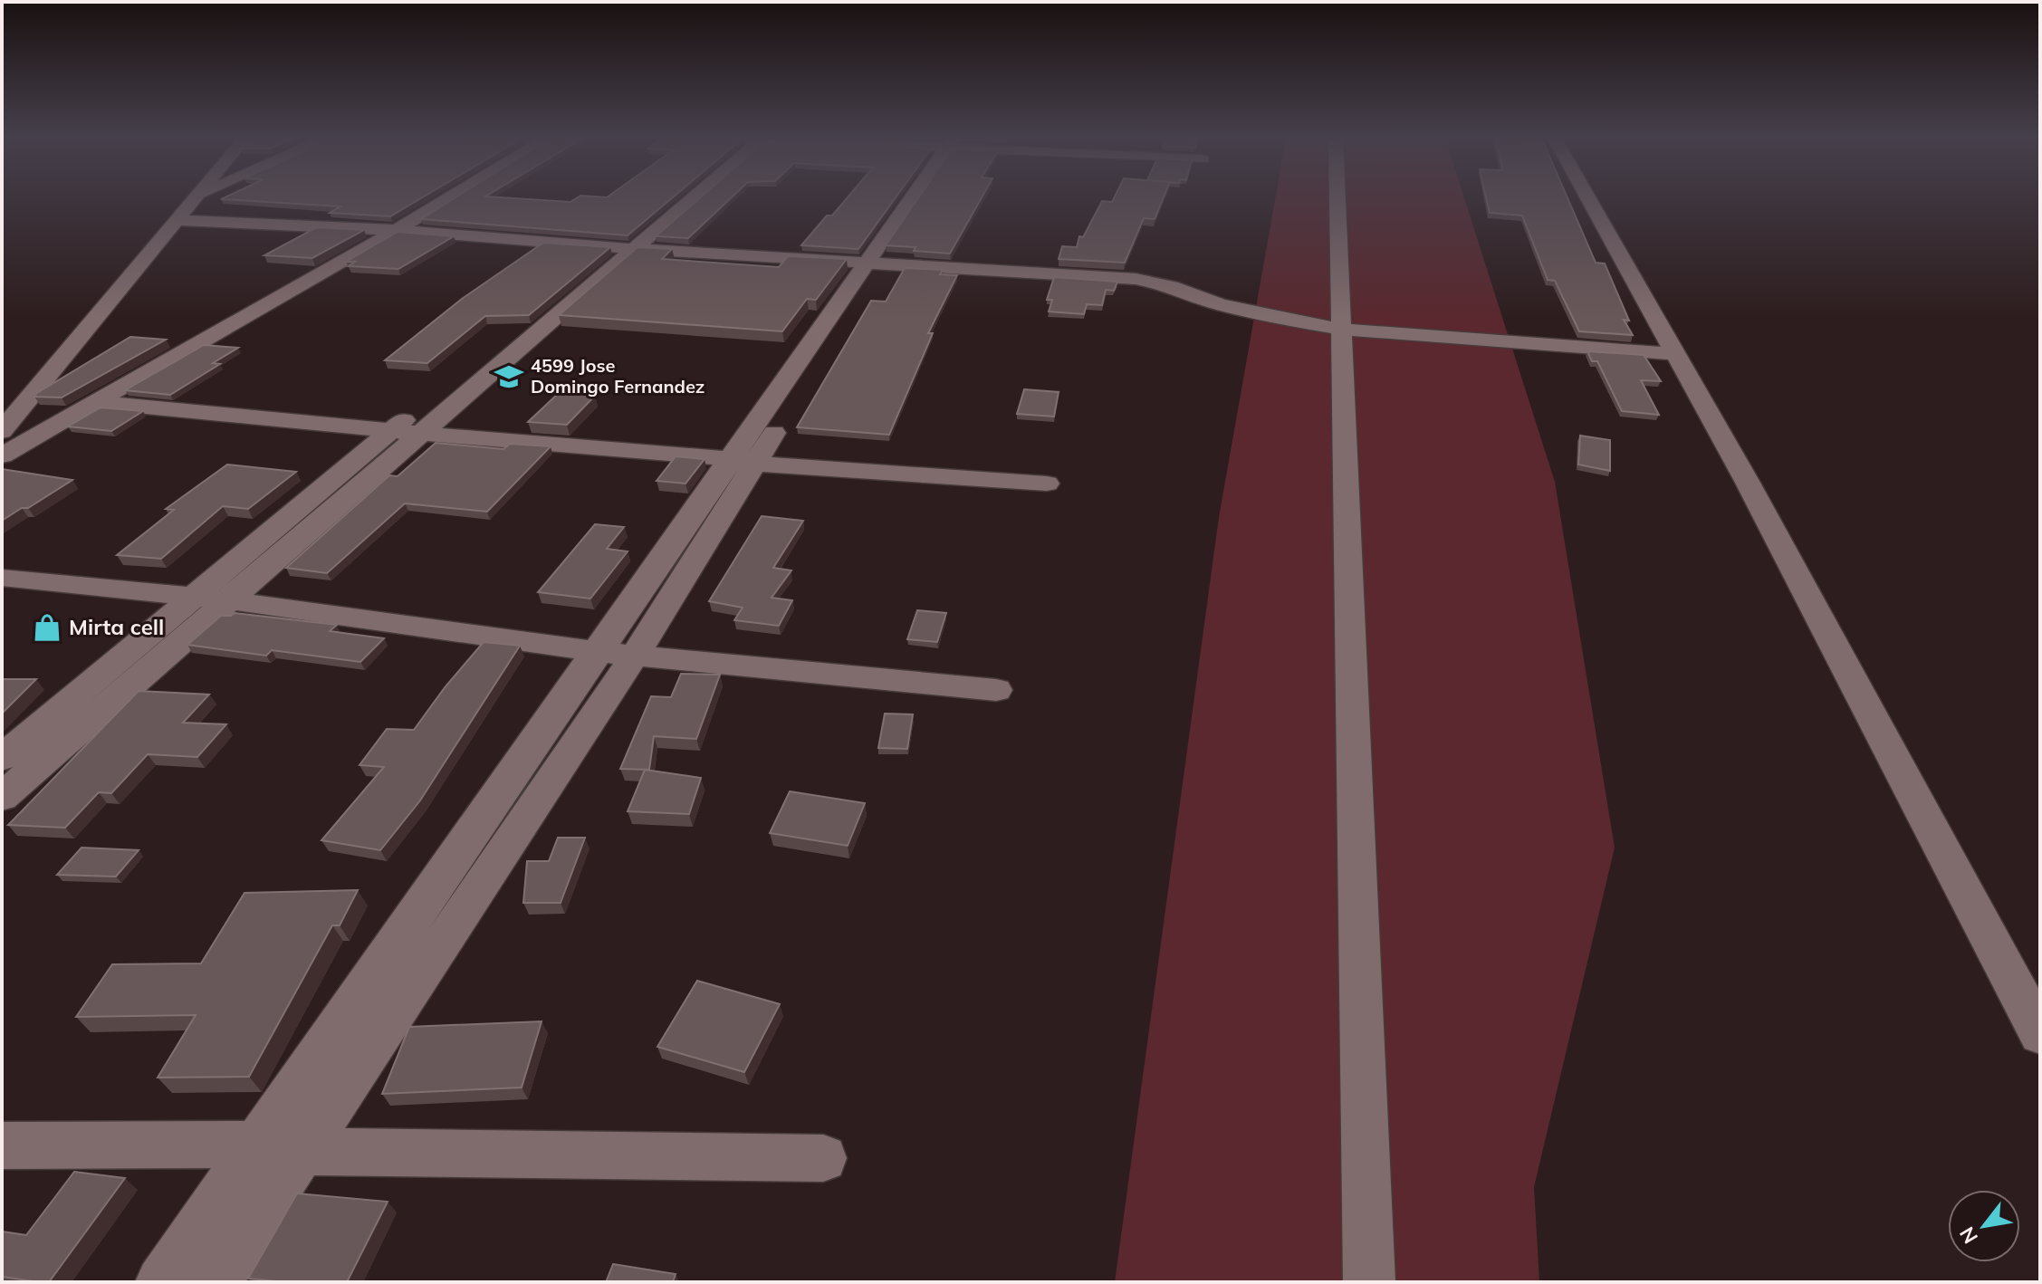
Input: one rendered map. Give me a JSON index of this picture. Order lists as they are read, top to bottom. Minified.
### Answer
{"places":{"school or university":["4599 Jose Domingo Fernandez"],"shop":["Mirta cell"]},"north":"bottom left"}
